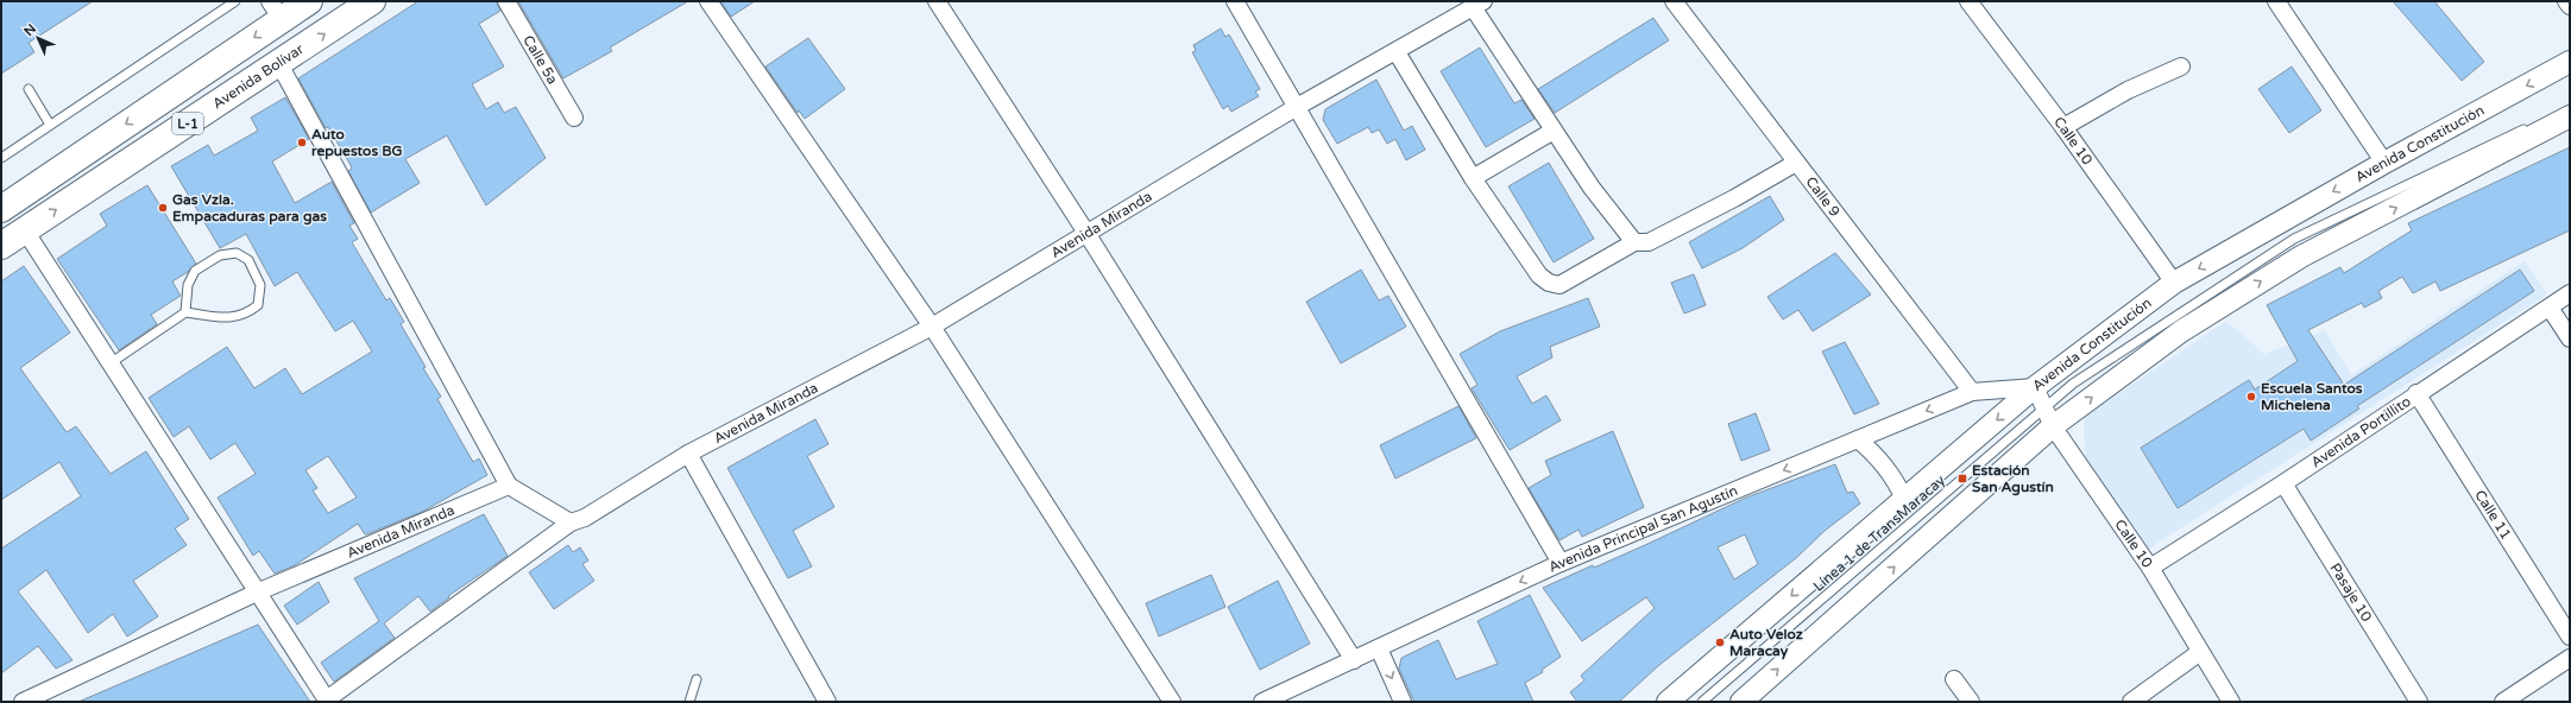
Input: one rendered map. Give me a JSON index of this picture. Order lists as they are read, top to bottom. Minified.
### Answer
{"streets":{"main road":["Avenida Bolívar","L-1"],"street":["Calle 5a","Calle 10","Avenida Constitución","Calle 9","Avenida Miranda","Avenida Portillito","Calle 11","Avenida Principal San Agustín","Pasaje 10"],"lane":["Línea 1 de TransMaracay"]},"crossings":[["Calle 10","Avenida Constitución"],["Calle 10","Avenida Portillito"],["Calle 10","Avenida Principal San Agustín"],["Calle 10","Línea 1 de TransMaracay"],["Avenida Constitución","Avenida Principal San Agustín"],["Calle 9","Avenida Principal San Agustín"],["Avenida Portillito","Calle 11"],["Avenida Portillito","Pasaje 10"]],"places":{"other":["Auto repuestos BG","Gas Vzla. Empacaduras para gas","Escuela Santos Michelena","Auto Veloz Maracay"],"transit":["Estación San Agustín"]},"north":"top left"}
